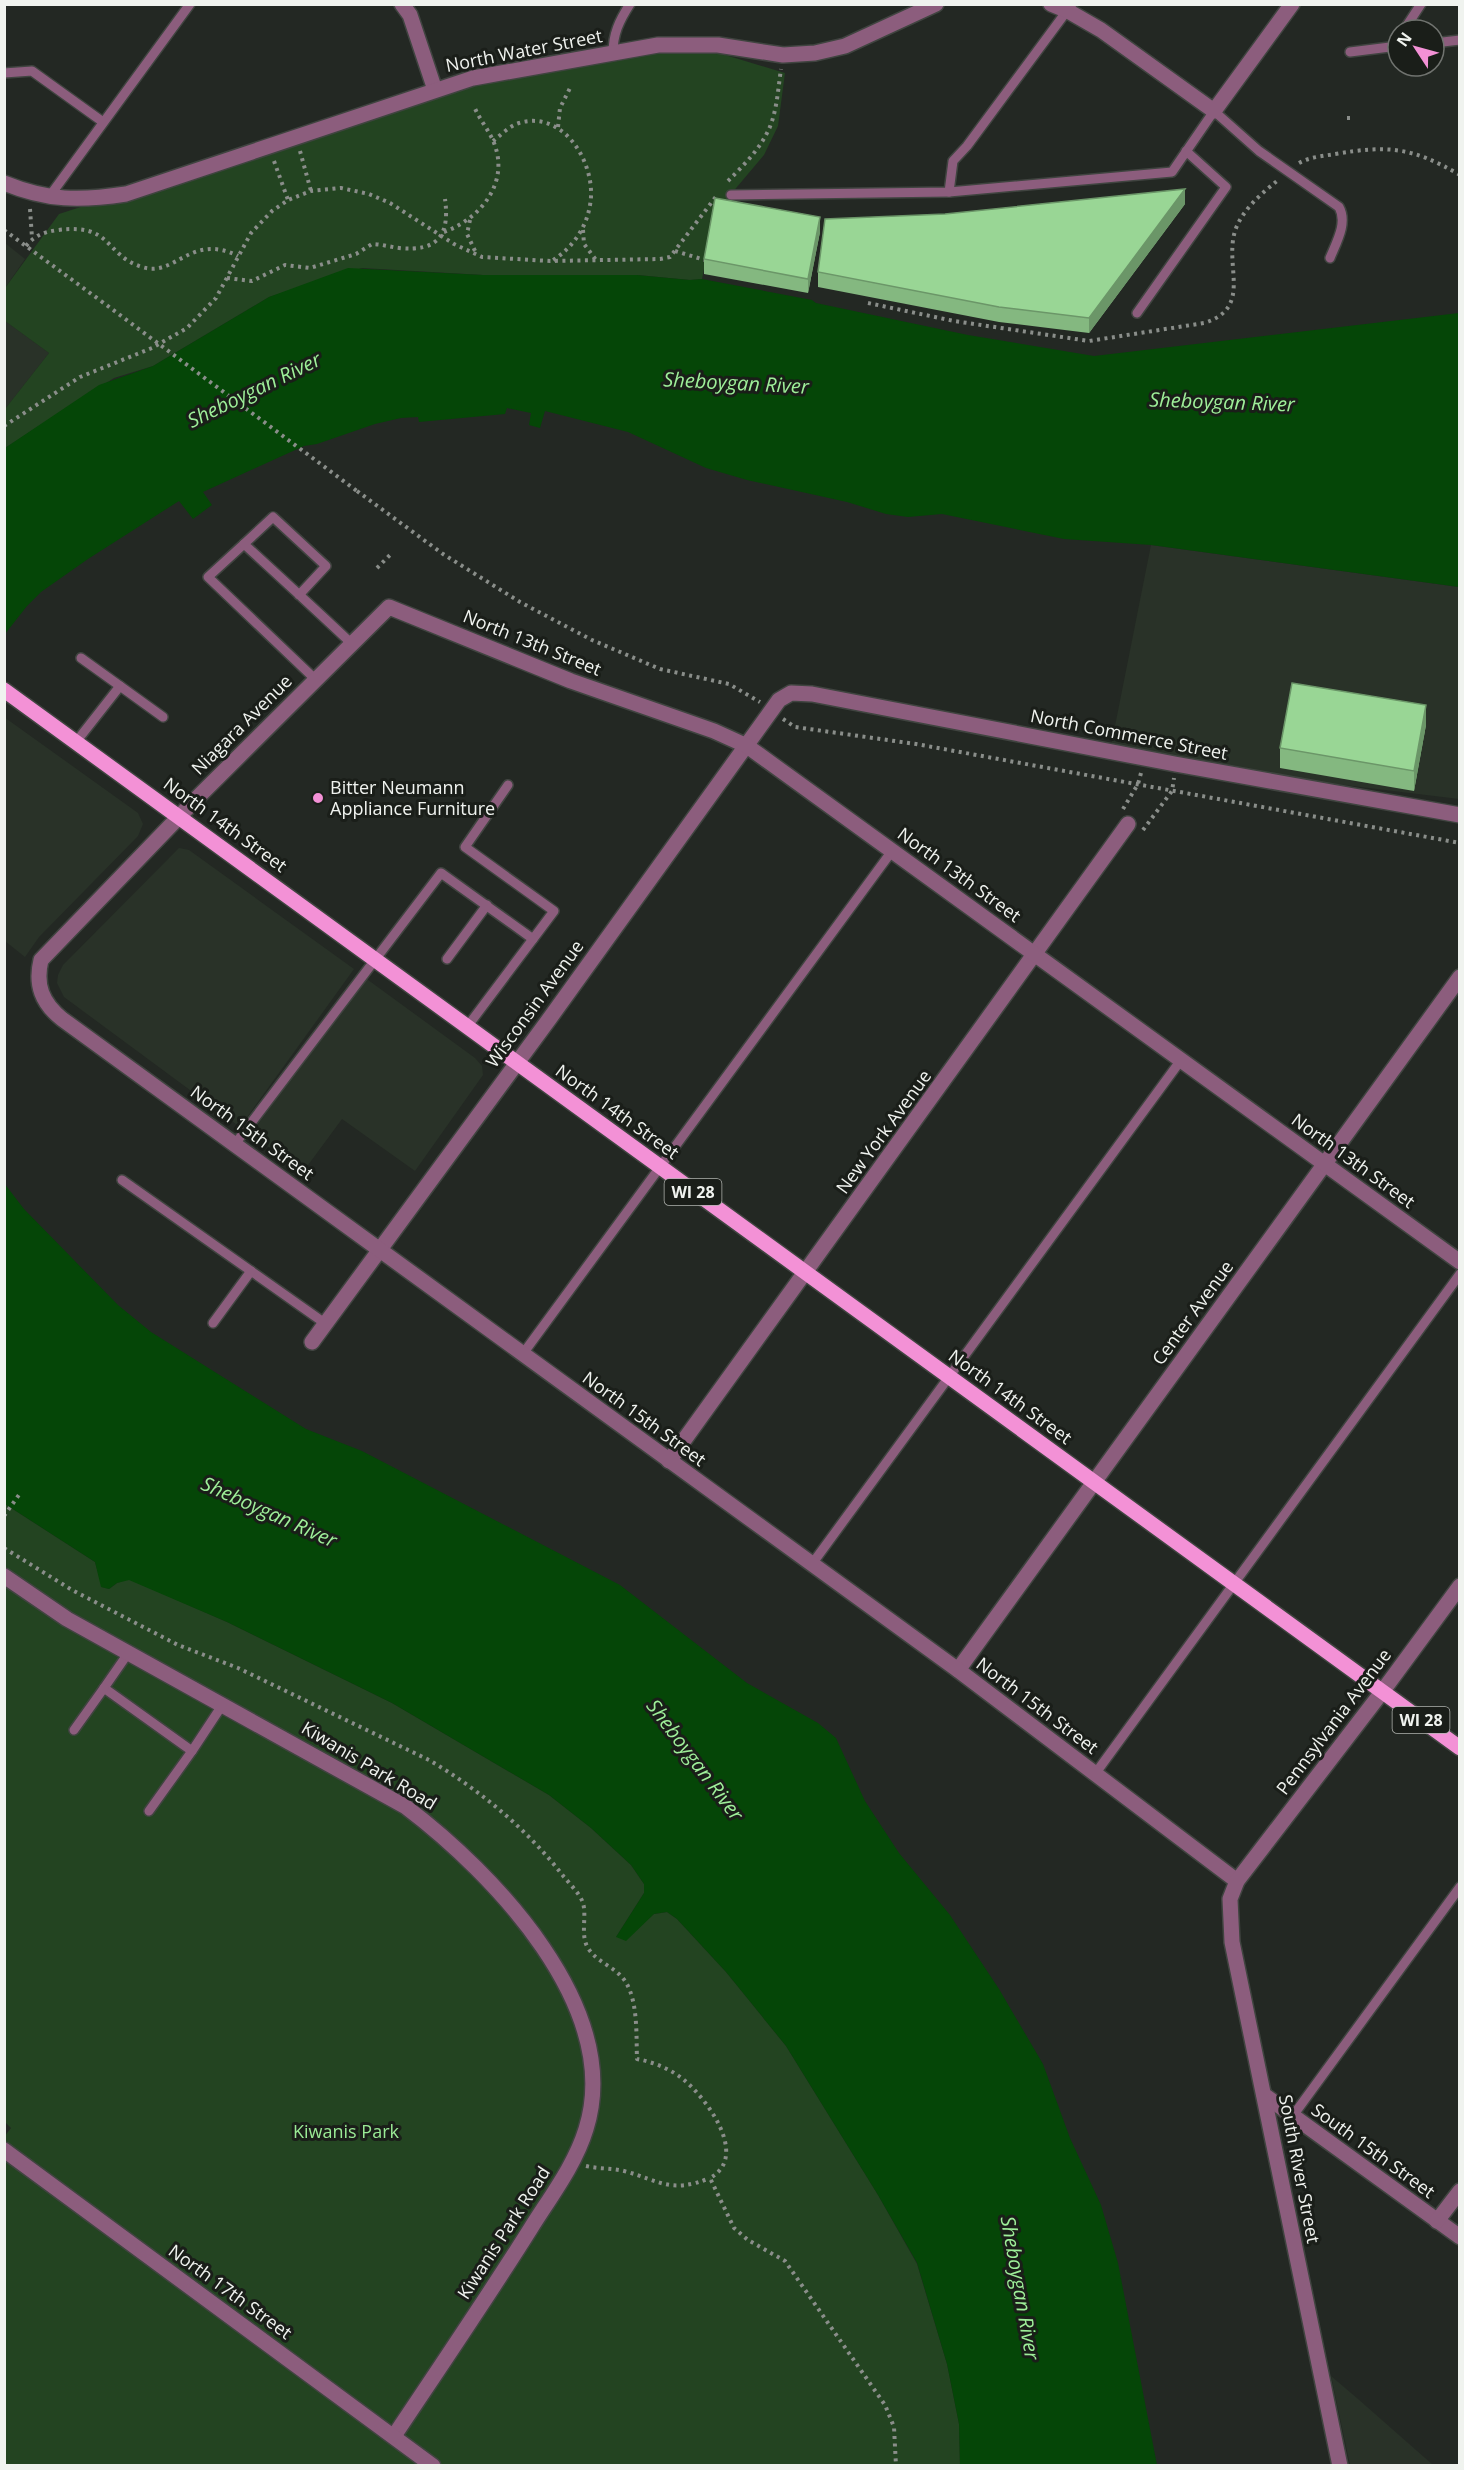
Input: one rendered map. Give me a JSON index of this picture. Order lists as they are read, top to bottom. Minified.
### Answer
{"streets":{"main road":["North 14th Street","WI 28"],"street":["North Water Street","North 13th Street","Niagara Avenue","North Commerce Street","Wisconsin Avenue","New York Avenue","North 15th Street","Center Avenue","Pennsylvania Avenue","Kiwanis Park Road","South 15th Street","South River Street","North 17th Street"]},"crossings":[["North 13th Street","Niagara Avenue"],["North 13th Street","Wisconsin Avenue"],["North 13th Street","New York Avenue"],["North 13th Street","Center Avenue"],["Niagara Avenue","North 14th Street"],["Niagara Avenue","North 15th Street"],["North Commerce Street","Wisconsin Avenue"],["North 14th Street","Wisconsin Avenue"],["North 14th Street","New York Avenue"],["North 14th Street","WI 28"],["North 14th Street","Center Avenue"],["North 14th Street","Pennsylvania Avenue"],["Wisconsin Avenue","North 15th Street"],["New York Avenue","North 15th Street"],["North 15th Street","Center Avenue"],["North 15th Street","Pennsylvania Avenue"],["North 15th Street","South River Street"],["WI 28","Pennsylvania Avenue"],["Pennsylvania Avenue","South River Street"],["Kiwanis Park Road","North 17th Street"],["South 15th Street","South River Street"]],"water":["Sheboygan River"],"parks":["Kiwanis Park"],"places":["Bitter Neumann Appliance Furniture"],"north":"top left"}
